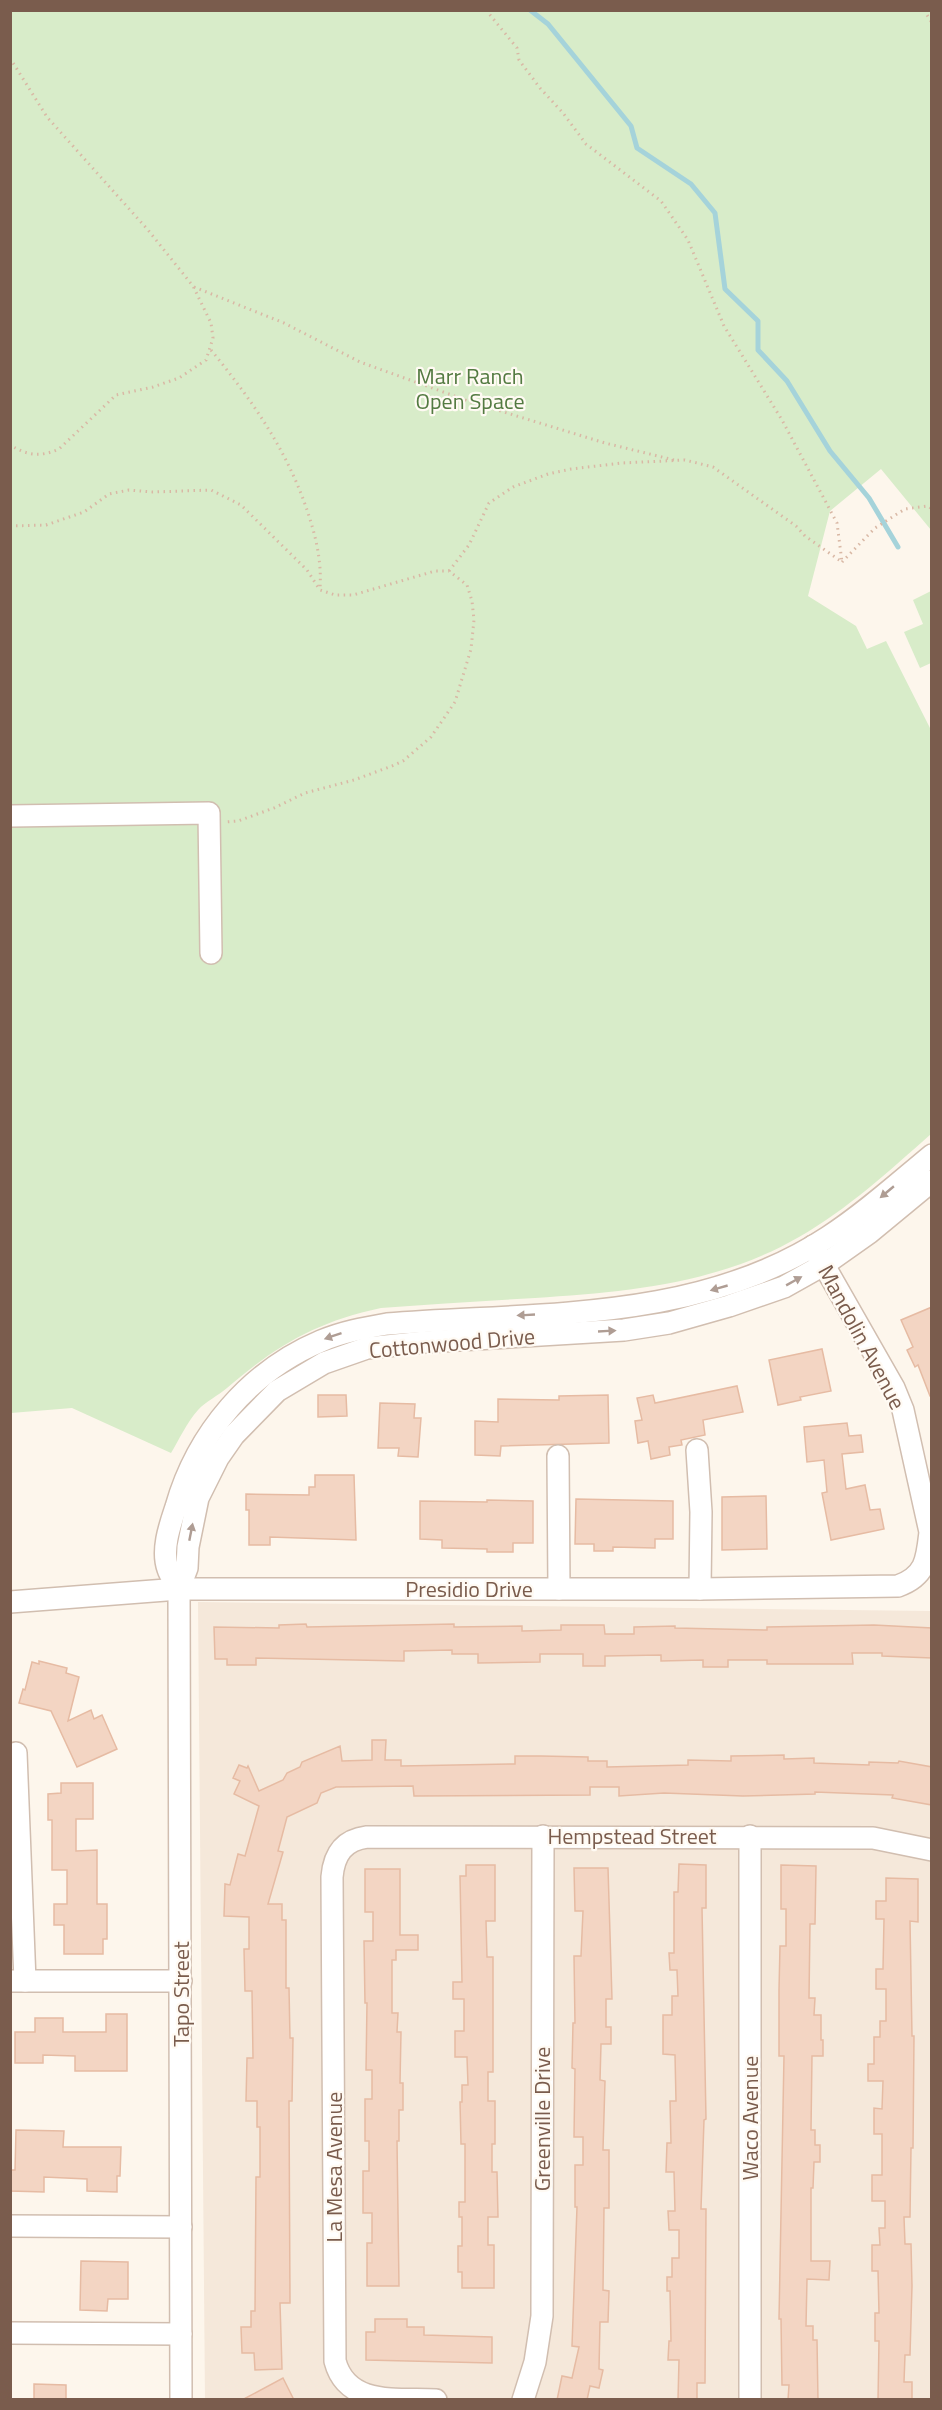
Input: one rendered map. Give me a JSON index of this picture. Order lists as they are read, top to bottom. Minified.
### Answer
{"streets":{"street":["Mandolin Avenue","Cottonwood Drive","Presidio Drive","Hempstead Street","Tapo Street","Waco Avenue","Greenville Drive","La Mesa Avenue"]},"crossings":[["Mandolin Avenue","Cottonwood Drive"],["Mandolin Avenue","Presidio Drive"],["Cottonwood Drive","Presidio Drive"],["Cottonwood Drive","Tapo Street"],["Presidio Drive","Tapo Street"],["Hempstead Street","Waco Avenue"],["Hempstead Street","Greenville Drive"],["Hempstead Street","La Mesa Avenue"]],"parks":["Marr Ranch Open Space"]}
